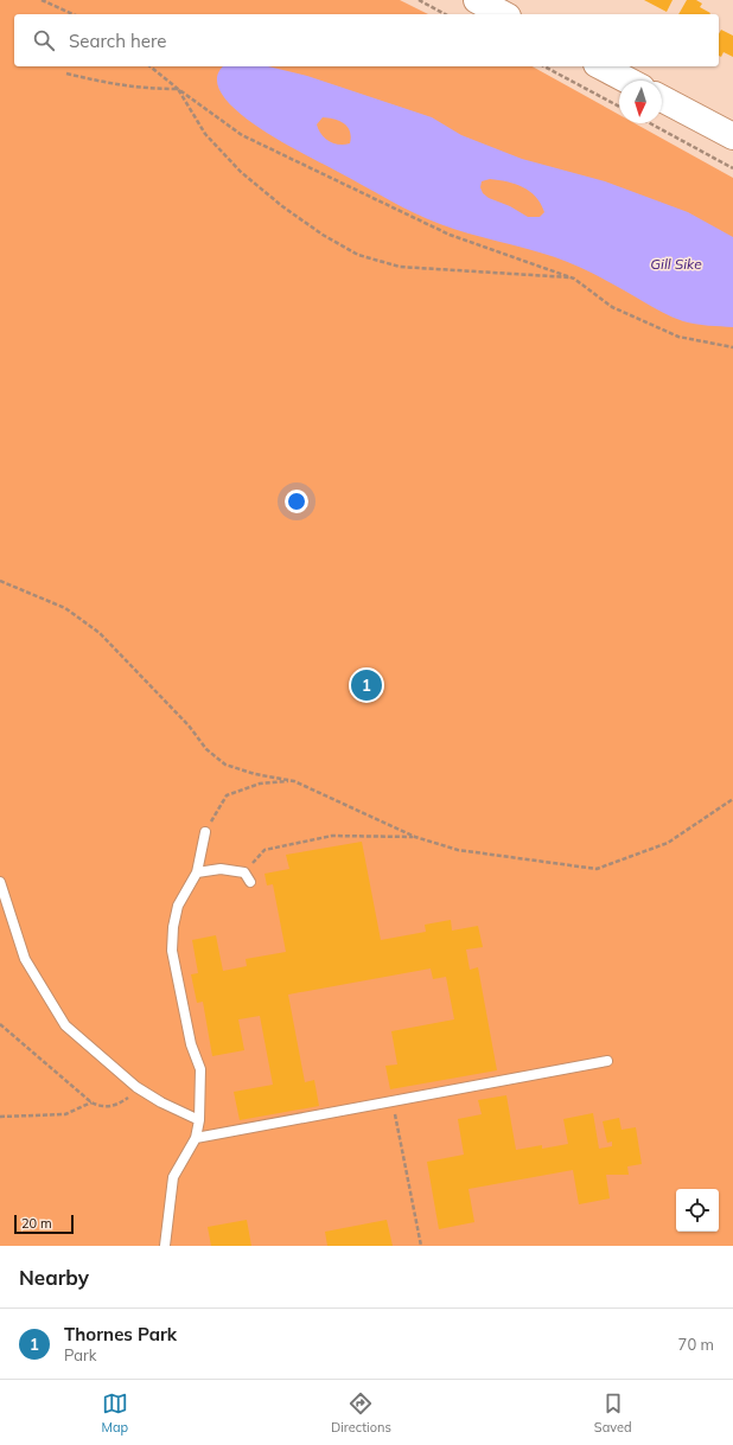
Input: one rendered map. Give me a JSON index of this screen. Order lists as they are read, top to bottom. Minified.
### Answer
{"water":["Gill Sike"],"scale_bar":"20 m","north":"bottom","page":{"search":"Search here","pins":"1","scale":"20 m","heading":"Nearby","list":[{"mark":"1","name":"Thornes Park","note":"Park","value":"70 m"}],"nav":["Map","Directions","Saved"]}}
